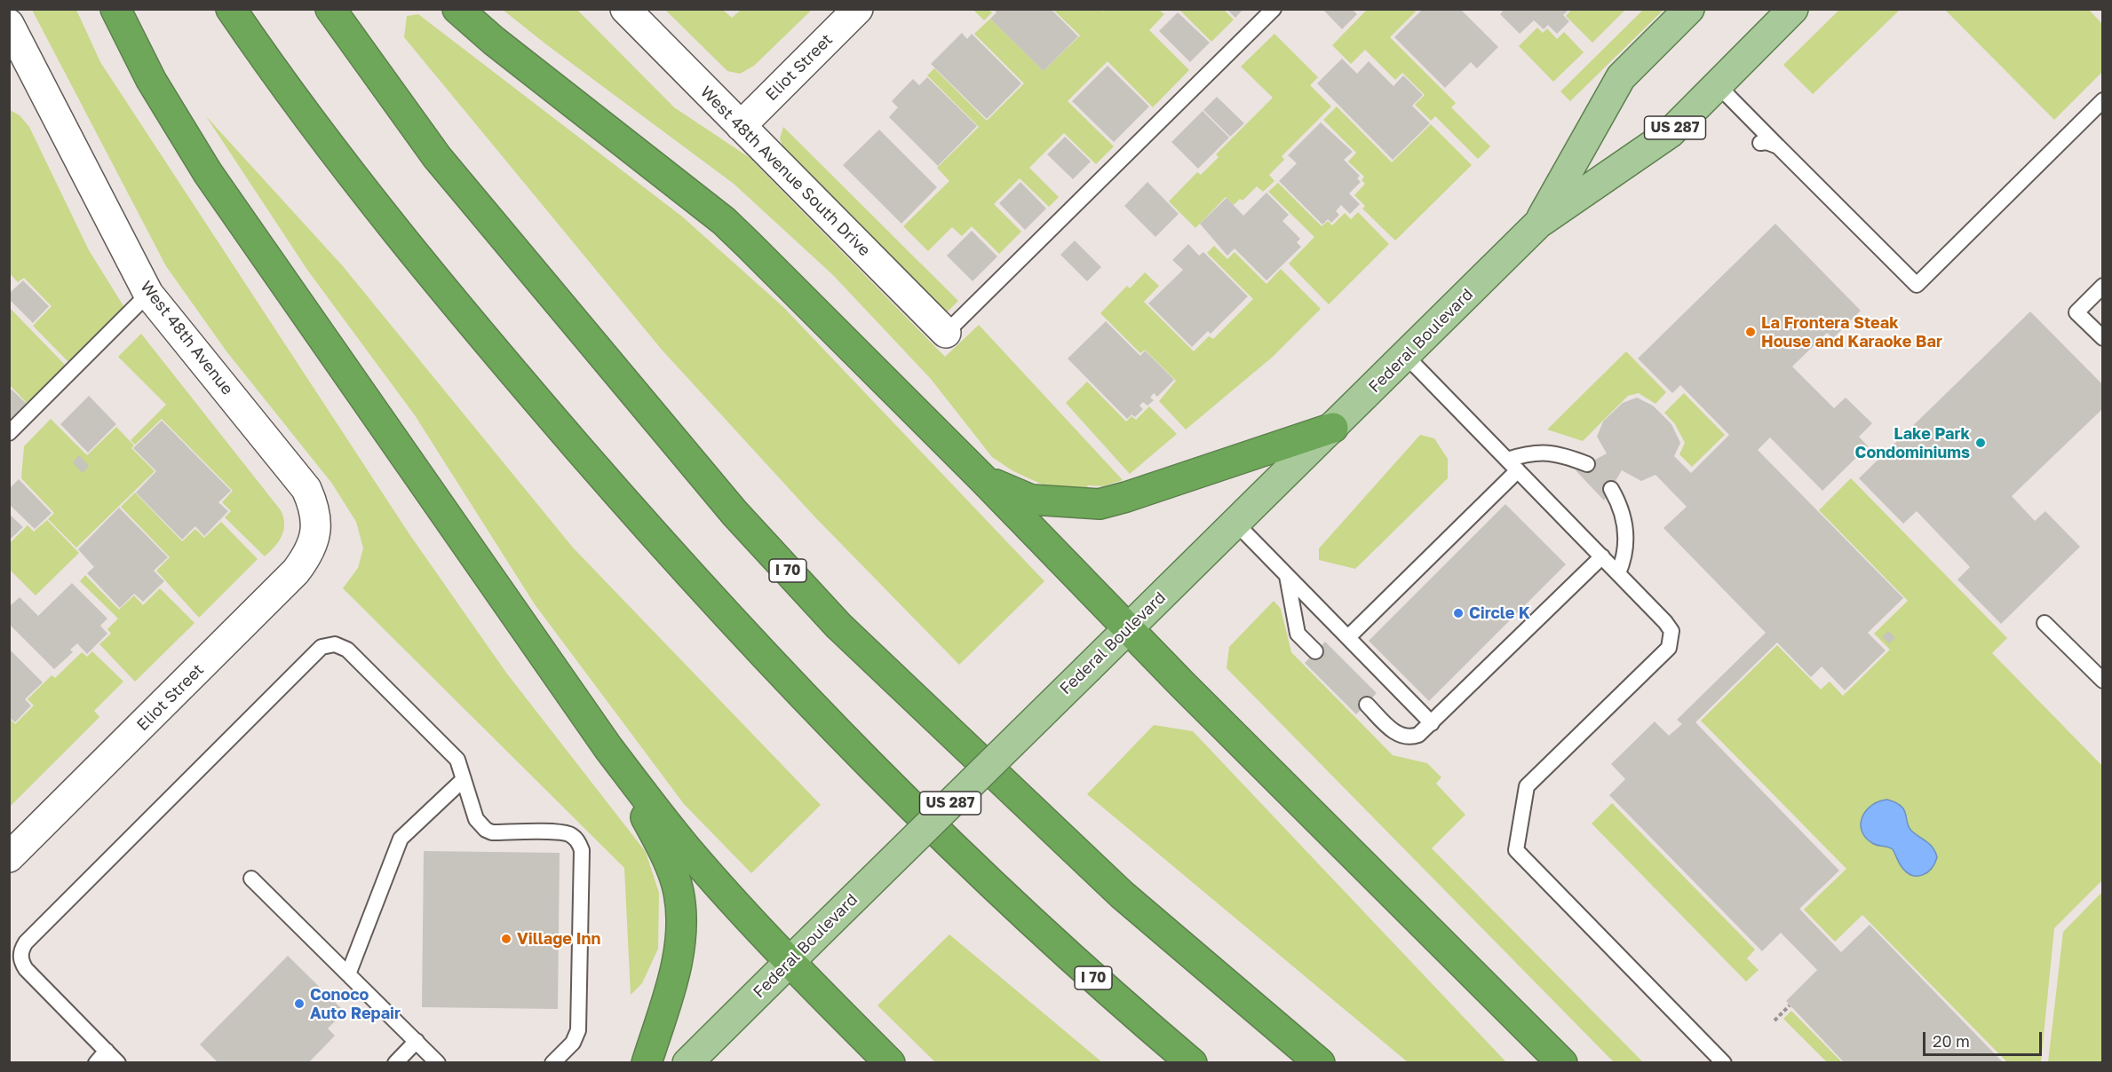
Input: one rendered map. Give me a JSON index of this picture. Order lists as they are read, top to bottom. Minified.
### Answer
{"streets":{"highway":["I 70"],"main road":["US 287","Federal Boulevard"],"street":["Eliot Street","West 48th Avenue South Drive","West 48th Avenue"]},"crossings":[["Eliot Street","West 48th Avenue South Drive"],["Eliot Street","West 48th Avenue"]],"places":["La Frontera Steak House and Karaoke Bar","Lake Park Condominiums","Circle K","Village Inn","Conoco Auto Repair"],"scale_bar":"20 m"}
